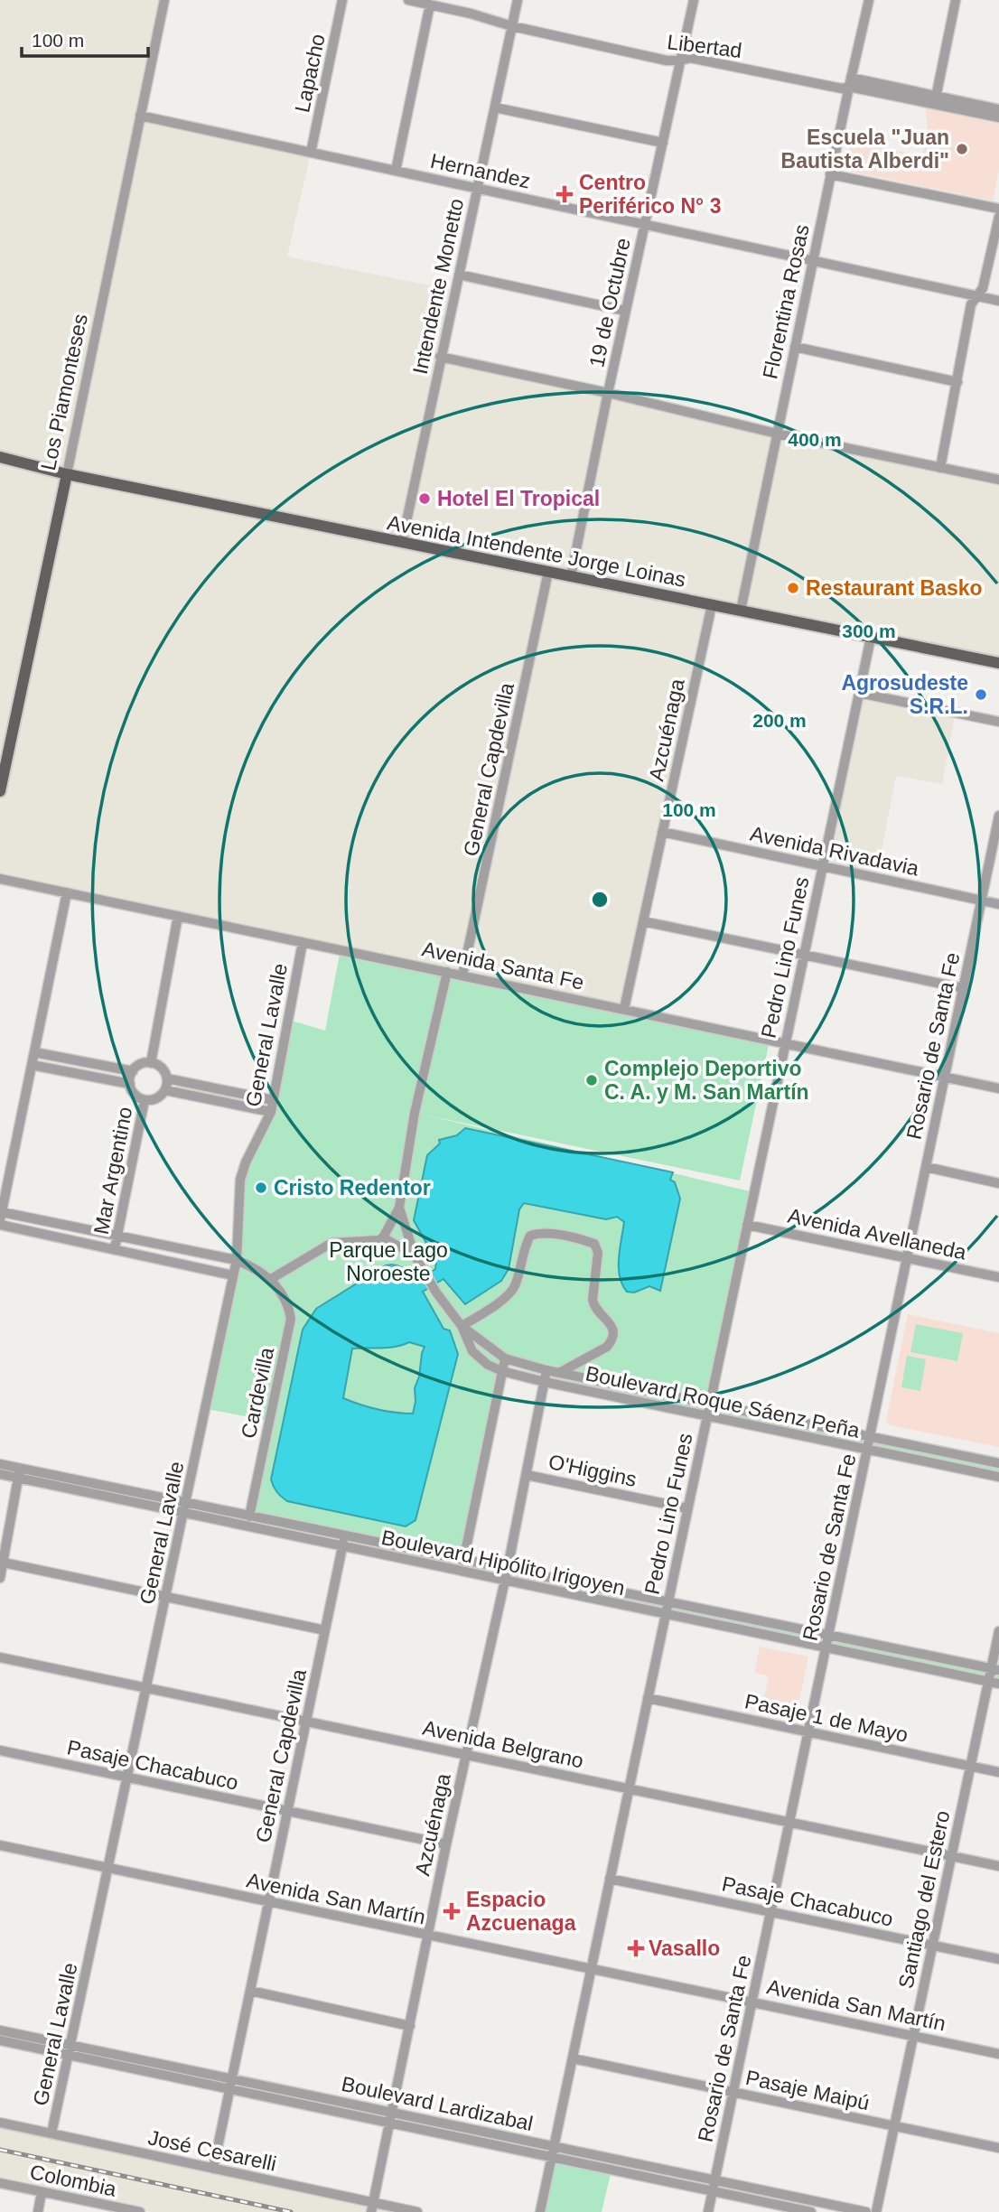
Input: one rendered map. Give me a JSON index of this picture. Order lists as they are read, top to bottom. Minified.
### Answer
{"streets":{"main road":["Los Piamonteses","Avenida Intendente Jorge Loinas"],"street":["Libertad","Lapacho","Hernandez","Intendente Monetto","Florentina Rosas","19 de Octubre","Azcuénaga","General Capdevilla","Avenida Rivadavia","Pedro Lino Funes","Avenida Santa Fe","General Lavalle","Rosario de Santa Fe","Mar Argentino","Avenida Avellaneda","Cardevilla","Boulevard Roque Sáenz Peña","O'Higgins","Boulevard Hipólito Irigoyen","Pasaje 1 de Mayo","Avenida Belgrano","Pasaje Chacabuco","Avenida San Martín","Santiago del Estero","Pasaje Maipú","Boulevard Lardizabal","José Cesarelli","Colombia"]},"crossings":[["Libertad","Intendente Monetto"],["Libertad","Florentina Rosas"],["Libertad","19 de Octubre"],["Lapacho","Hernandez"],["Hernandez","Intendente Monetto"],["Hernandez","Florentina Rosas"],["Hernandez","19 de Octubre"],["Hernandez","Los Piamonteses"],["Intendente Monetto","Avenida Intendente Jorge Loinas"],["Florentina Rosas","Avenida Intendente Jorge Loinas"],["19 de Octubre","Avenida Intendente Jorge Loinas"],["Los Piamonteses","Avenida Intendente Jorge Loinas"],["Avenida Intendente Jorge Loinas","Azcuénaga"],["Avenida Intendente Jorge Loinas","General Capdevilla"],["Avenida Intendente Jorge Loinas","Pedro Lino Funes"],["Azcuénaga","Avenida Rivadavia"],["Azcuénaga","Avenida Santa Fe"],["Azcuénaga","Boulevard Roque Sáenz Peña"],["Azcuénaga","O'Higgins"],["Azcuénaga","Boulevard Hipólito Irigoyen"],["Azcuénaga","Avenida Belgrano"],["Azcuénaga","Pasaje Chacabuco"],["Azcuénaga","Avenida San Martín"],["Azcuénaga","Boulevard Lardizabal"],["Azcuénaga","José Cesarelli"],["General Capdevilla","Avenida Santa Fe"],["General Capdevilla","Boulevard Hipólito Irigoyen"],["General Capdevilla","Avenida Belgrano"],["General Capdevilla","Pasaje Chacabuco"],["General Capdevilla","Avenida San Martín"],["General Capdevilla","Boulevard Lardizabal"],["General Capdevilla","José Cesarelli"],["Avenida Rivadavia","Pedro Lino Funes"],["Avenida Rivadavia","Rosario de Santa Fe"],["Pedro Lino Funes","Avenida Santa Fe"],["Pedro Lino Funes","Avenida Avellaneda"],["Pedro Lino Funes","Boulevard Roque Sáenz Peña"],["Pedro Lino Funes","O'Higgins"],["Pedro Lino Funes","Boulevard Hipólito Irigoyen"],["Pedro Lino Funes","Pasaje 1 de Mayo"],["Pedro Lino Funes","Avenida Belgrano"],["Pedro Lino Funes","Pasaje Chacabuco"],["Pedro Lino Funes","Avenida San Martín"],["Pedro Lino Funes","Pasaje Maipú"],["Pedro Lino Funes","Boulevard Lardizabal"],["Avenida Santa Fe","General Lavalle"],["Avenida Santa Fe","Rosario de Santa Fe"],["General Lavalle","Boulevard Hipólito Irigoyen"],["General Lavalle","Avenida Belgrano"],["General Lavalle","Pasaje Chacabuco"],["General Lavalle","Avenida San Martín"],["General Lavalle","Boulevard Lardizabal"],["General Lavalle","José Cesarelli"],["Rosario de Santa Fe","Avenida Avellaneda"],["Rosario de Santa Fe","Boulevard Roque Sáenz Peña"],["Rosario de Santa Fe","Boulevard Hipólito Irigoyen"],["Rosario de Santa Fe","Pasaje 1 de Mayo"],["Rosario de Santa Fe","Avenida Belgrano"],["Rosario de Santa Fe","Pasaje Chacabuco"],["Rosario de Santa Fe","Avenida San Martín"],["Rosario de Santa Fe","Pasaje Maipú"],["Rosario de Santa Fe","Boulevard Lardizabal"],["Cardevilla","Boulevard Hipólito Irigoyen"],["Boulevard Hipólito Irigoyen","Santiago del Estero"],["Pasaje 1 de Mayo","Santiago del Estero"],["Avenida Belgrano","Santiago del Estero"],["Pasaje Chacabuco","Santiago del Estero"],["Avenida San Martín","Santiago del Estero"],["Santiago del Estero","Pasaje Maipú"]],"parks":["Parque Lago Noroeste"],"places":{"other":["Escuela \"Juan Bautista Alberdi\"","Hotel El Tropical","Restaurant Basko","Agrosudeste S.R.L.","Complejo Deportivo C. A. y M. San Martín","Cristo Redentor"],"health":["Centro Periférico N° 3","Espacio Azcuenaga","Vasallo"]},"scale_bar":"100 m","rings":["400 m","300 m","200 m","100 m"]}
